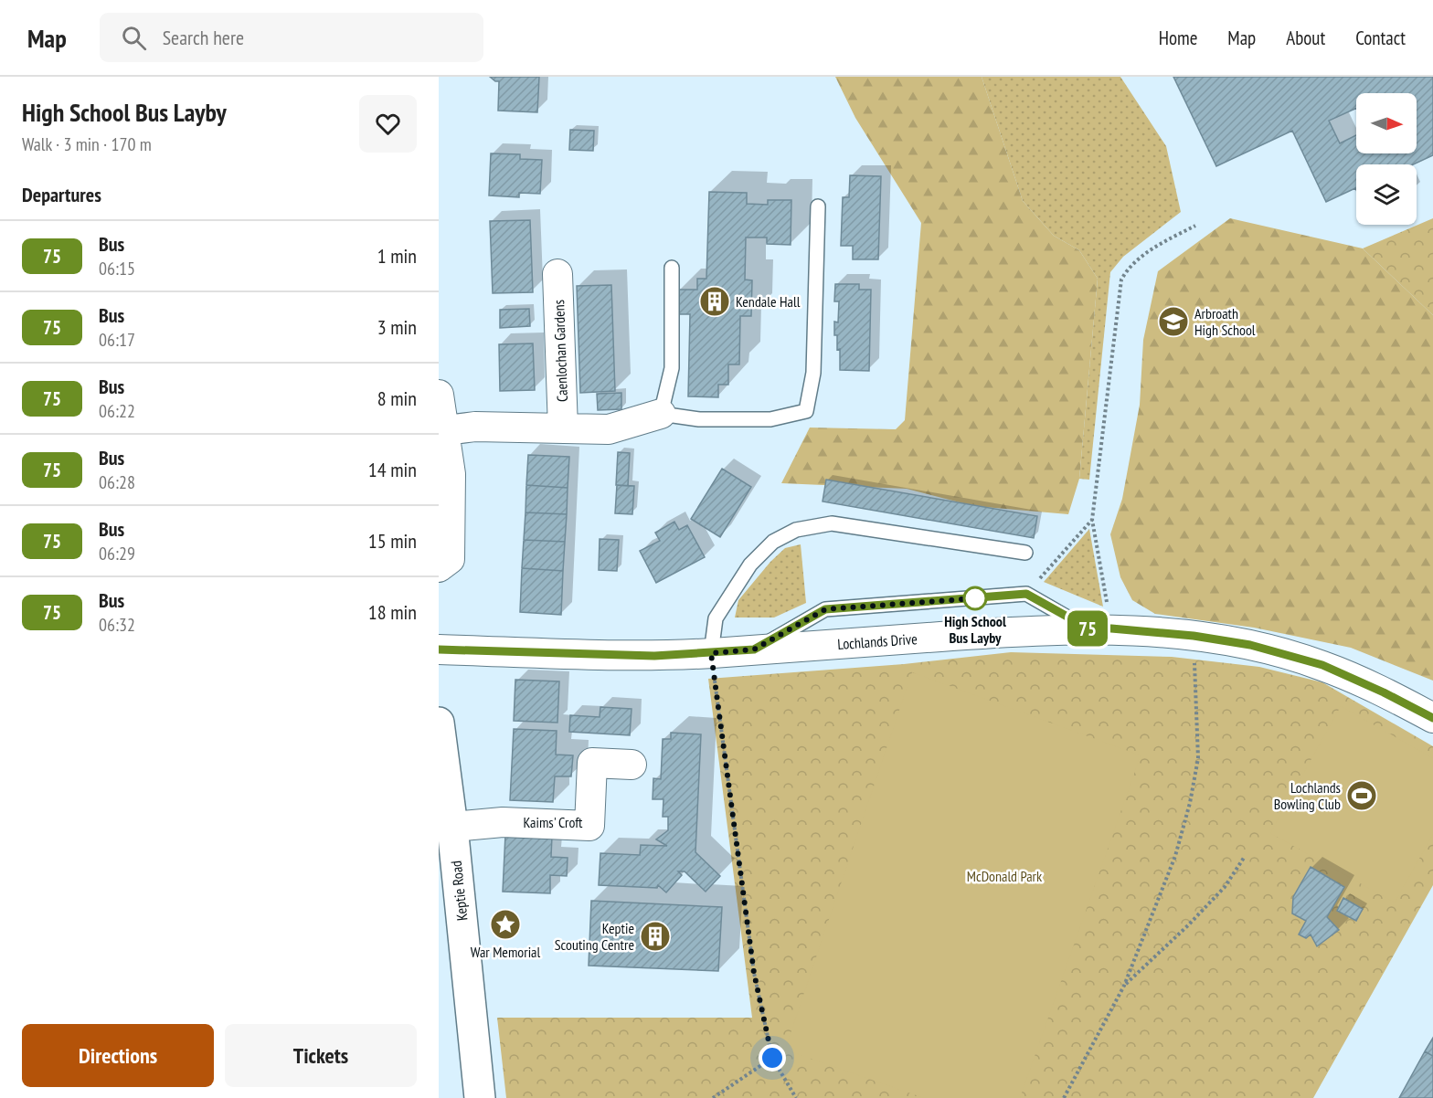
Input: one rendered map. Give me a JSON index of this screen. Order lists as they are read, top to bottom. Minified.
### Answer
{"streets":{"main road":["Keptie Road"],"street":["Caenlochan Gardens","Lochlands Drive","Kaims' Croft"]},"crossings":[["Kaims' Croft","Keptie Road"]],"parks":["McDonald Park"],"places":{"building":["Kendale Hall","Keptie Scouting Centre"],"school or university":["Arbroath High School"],"other":["High School Bus Layby"],"sports":["Lochlands Bowling Club"],"place":["War Memorial"]},"lines":["bus line 75"],"north":"right","page":{"header":"Map","search":"Search here","nav":["Home","Map","About","Contact"],"heading":[["High School Bus Layby","Walk · 3 min · 170 m"],"Departures"],"on_map":"75","list":[{"mark":"75","name":"Bus","note":"06:15","value":"1 min"},{"mark":"75","name":"Bus","note":"06:17","value":"3 min"},{"mark":"75","name":"Bus","note":"06:22","value":"8 min"},{"mark":"75","name":"Bus","note":"06:28","value":"14 min"},{"mark":"75","name":"Bus","note":"06:29","value":"15 min"},{"mark":"75","name":"Bus","note":"06:32","value":"18 min"}],"buttons":["Directions","Tickets"]}}
